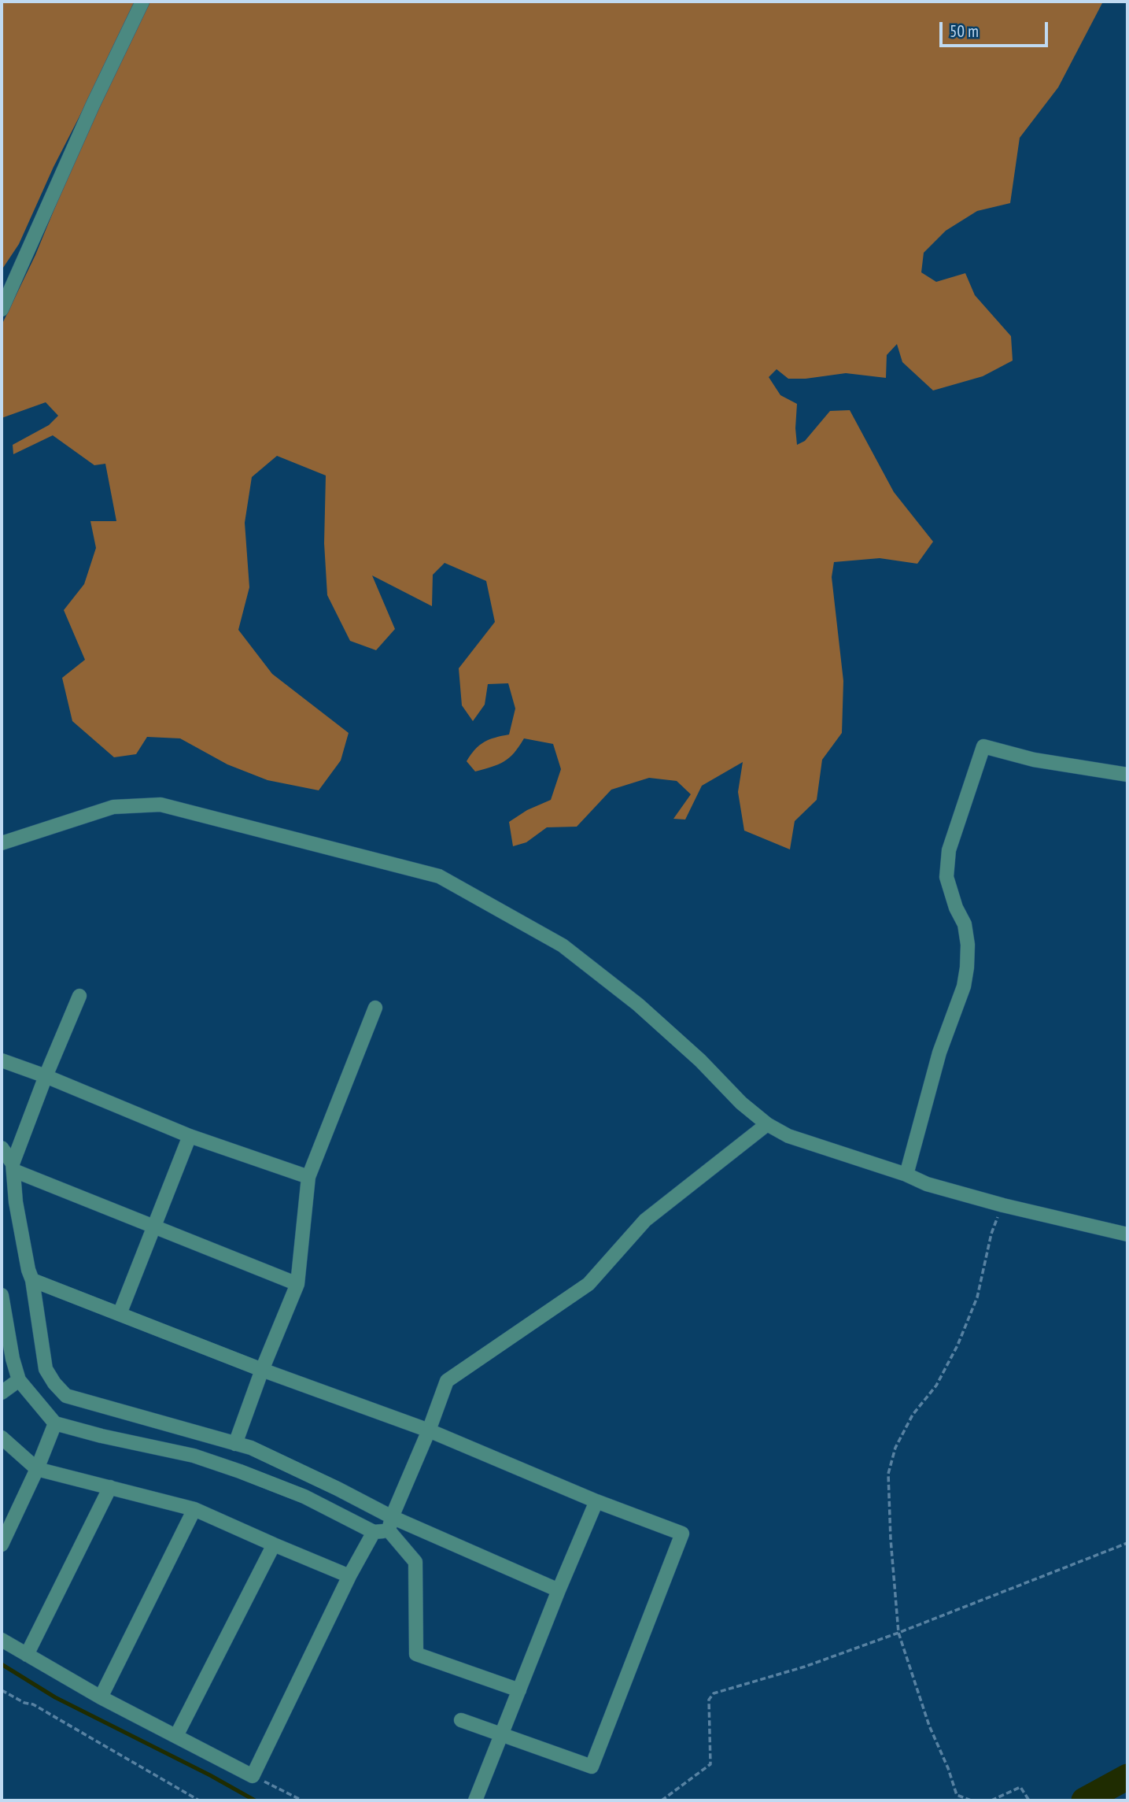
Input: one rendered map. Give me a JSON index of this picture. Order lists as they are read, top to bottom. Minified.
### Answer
{"scale_bar":"50 m"}
